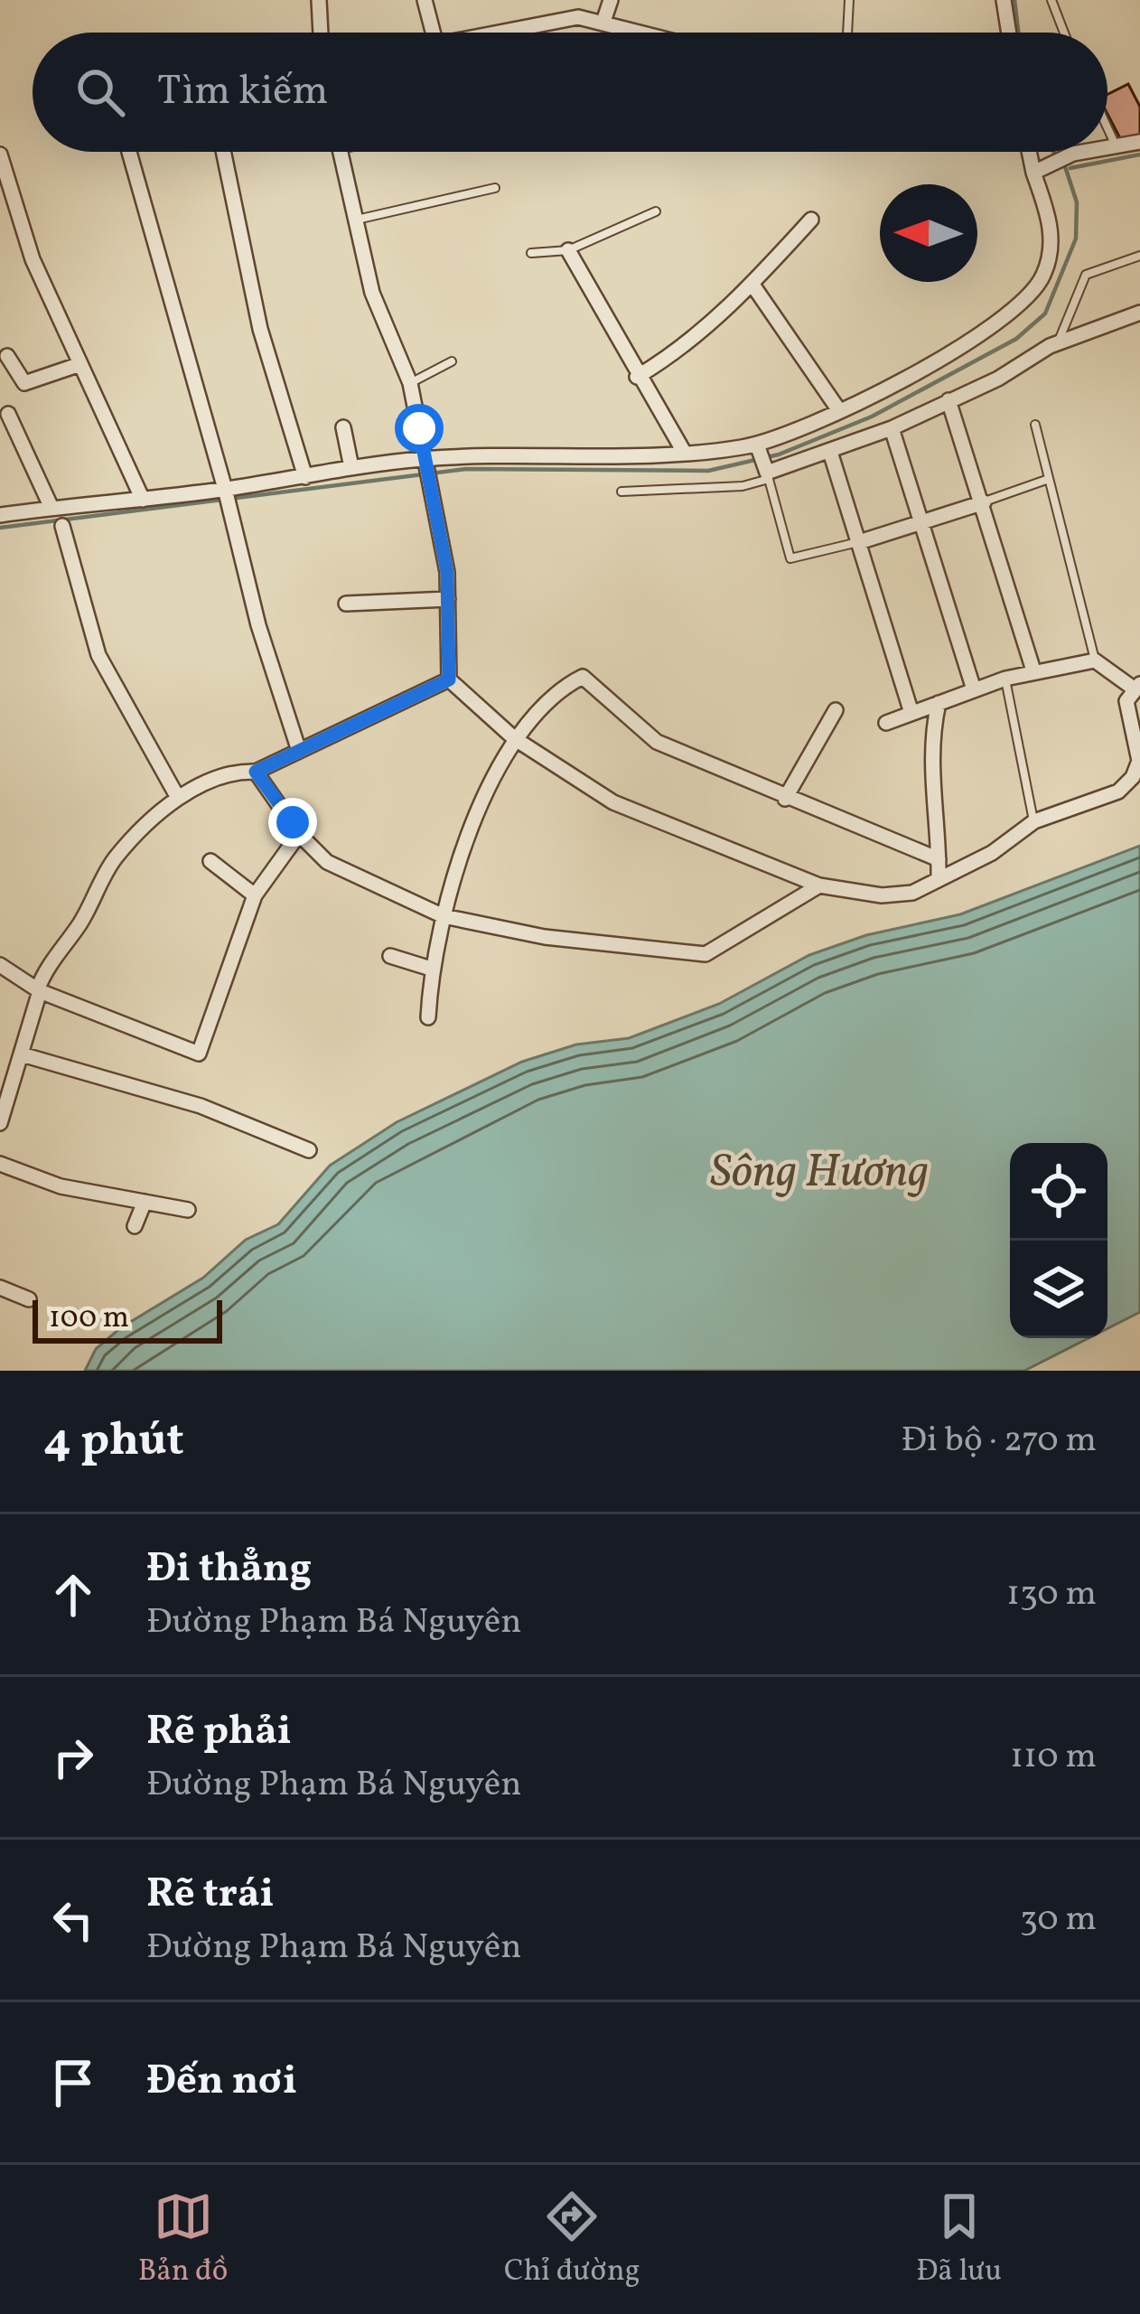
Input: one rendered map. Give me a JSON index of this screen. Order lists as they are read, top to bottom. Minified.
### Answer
{"water":["Sông Hương"],"scale_bar":"100 m","north":"left","page":{"search":"Tìm kiếm","scale":"100 m","heading":["4 phút","Đi bộ · 270 m"],"list":[["Đi thẳng","Đường Phạm Bá Nguyên","130 m"],["Rẽ phải","Đường Phạm Bá Nguyên","110 m"],["Rẽ trái","Đường Phạm Bá Nguyên","30 m"],"Đến nơi"],"nav":["Bản đồ","Chỉ đường","Đã lưu"]}}
